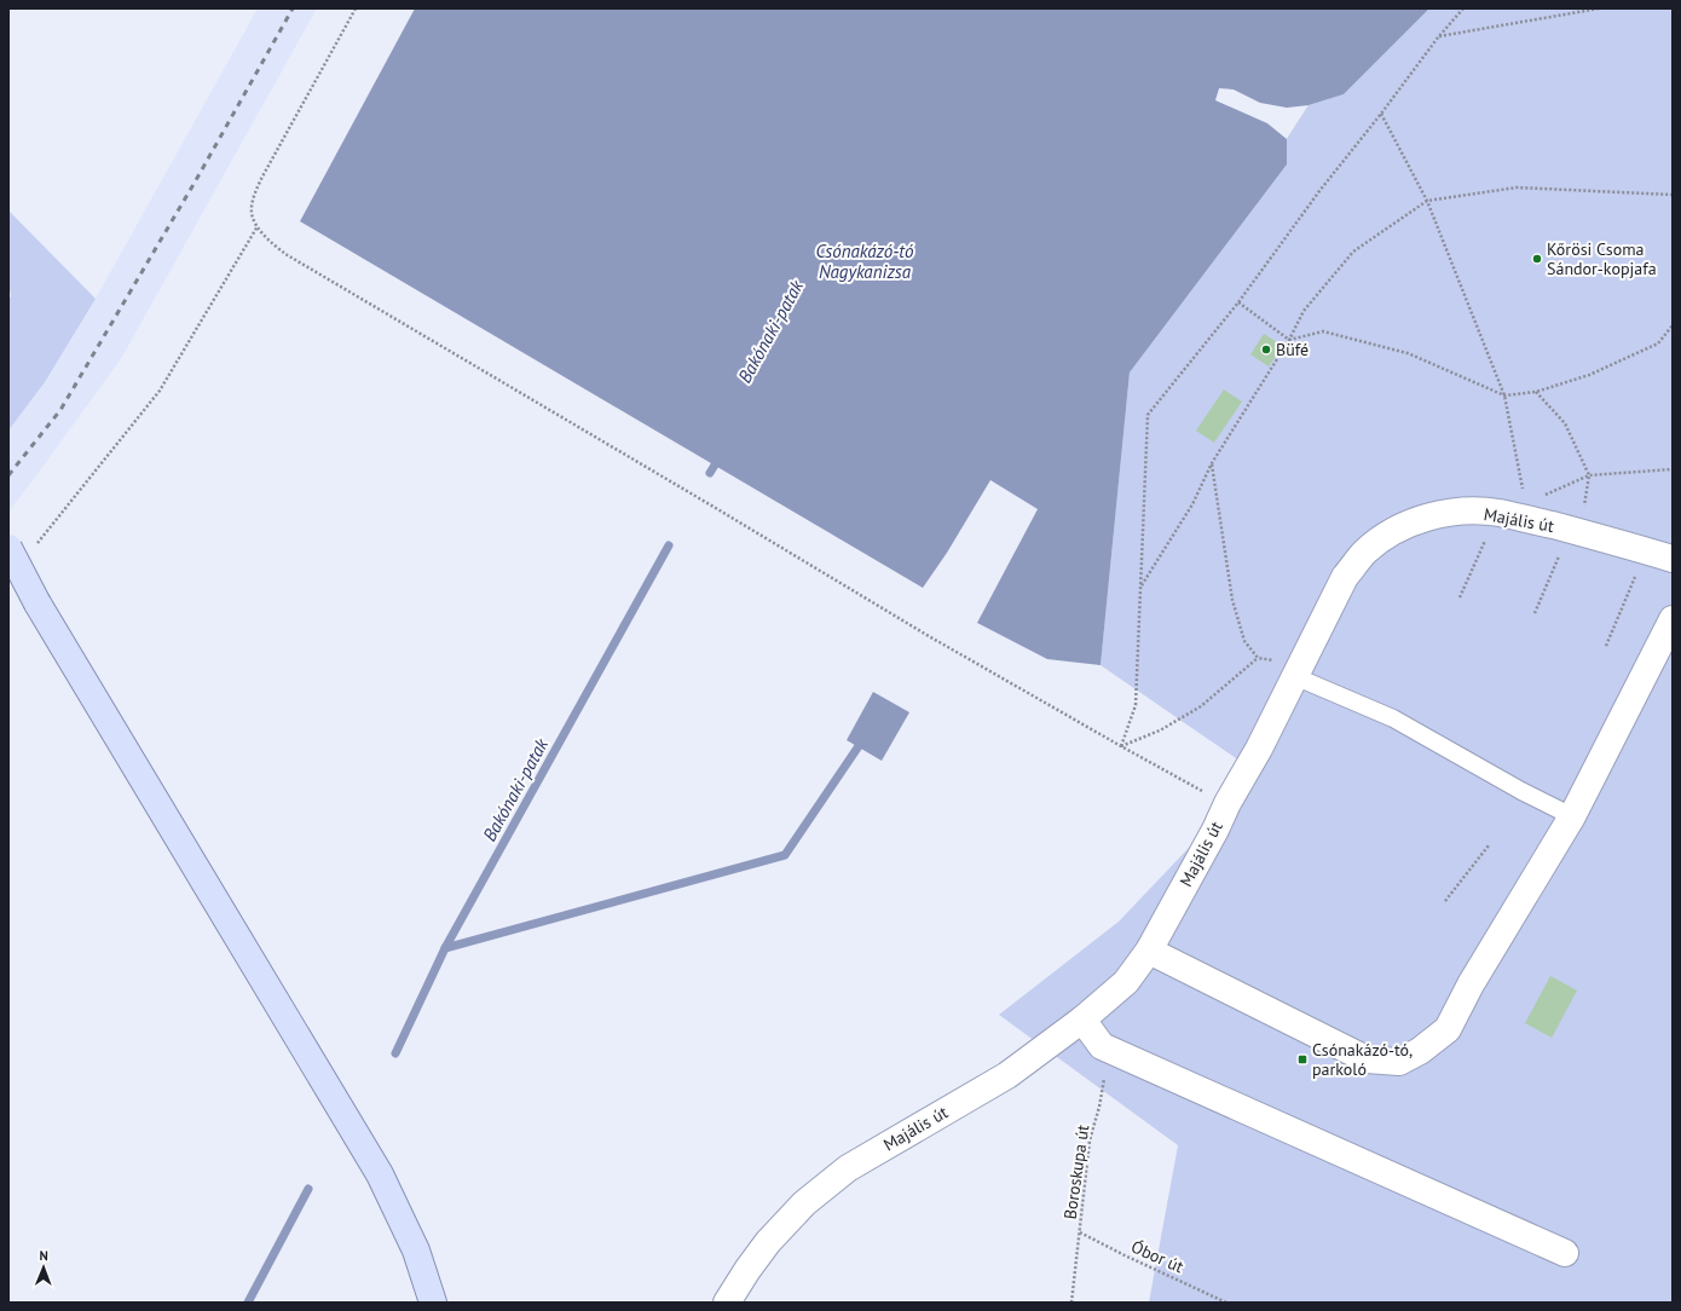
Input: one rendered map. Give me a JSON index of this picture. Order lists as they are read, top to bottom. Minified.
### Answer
{"streets":{"street":["Majális út"],"path":["Boroskupa út","Óbor út"]},"crossings":[["Boroskupa út","Óbor út"]],"water":["Csónakázó-tó Nagykanizsa","Bakónaki-patak"],"places":{"other":["Kőrösi Csoma Sándor-kopjafa","Büfé"],"transit":["Csónakázó-tó, parkoló"]},"north":"top"}
